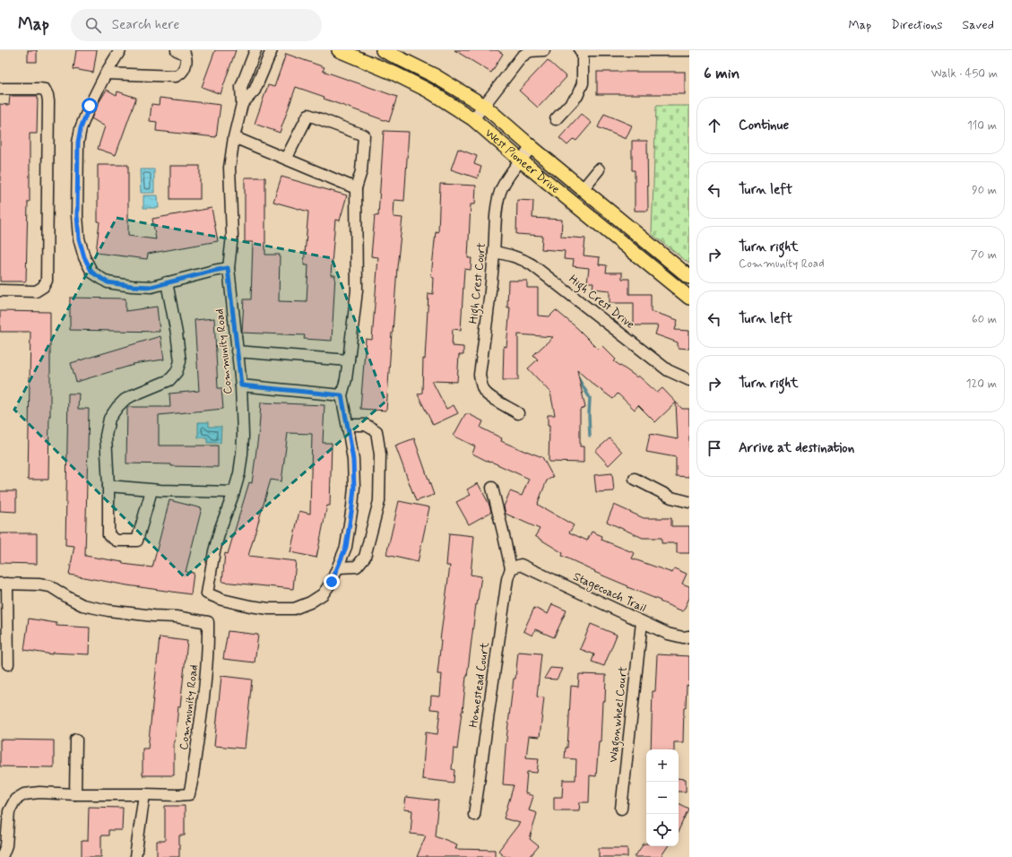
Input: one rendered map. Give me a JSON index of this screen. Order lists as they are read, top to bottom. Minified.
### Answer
{"streets":{"main road":["West Pioneer Drive"],"street":["High Crest Court","High Crest Drive","Community Road","Stagecoach Trail","Homestead Court","Wagonwheel Court"]},"crossings":[["West Pioneer Drive","High Crest Court"],["High Crest Court","High Crest Drive"],["Stagecoach Trail","Homestead Court"],["Stagecoach Trail","Wagonwheel Court"]],"page":{"header":"Map","search":"Search here","nav":["Map","Directions","Saved"],"heading":["6 min","Walk · 450 m"],"list":[["Continue","110 m"],["Turn left","90 m"],["Turn right","Community Road","70 m"],["Turn left","60 m"],["Turn right","120 m"],"Arrive at destination"],"map_buttons":["+","−"]}}
